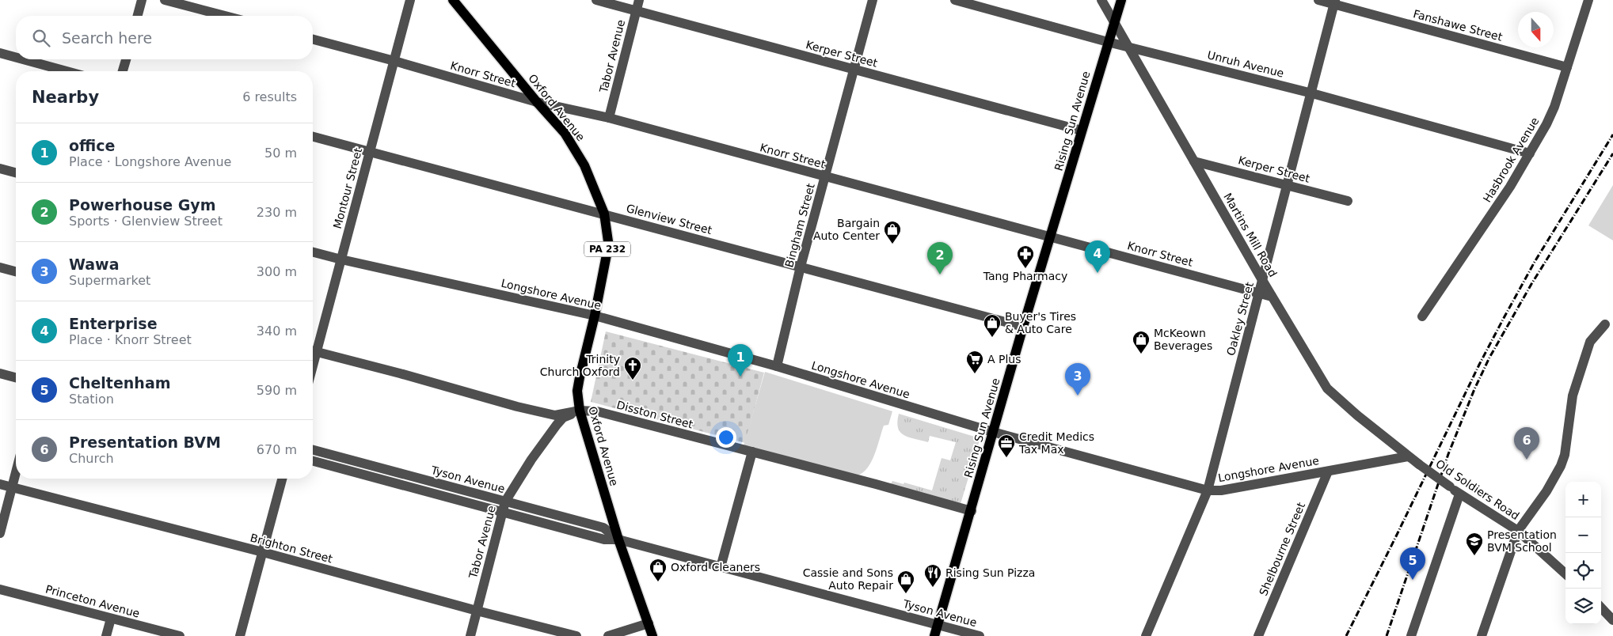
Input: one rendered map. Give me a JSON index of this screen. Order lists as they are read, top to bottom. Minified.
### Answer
{"streets":{"main road":["Oxford Avenue","Rising Sun Avenue","PA 232"],"street":["Fanshawe Street","Kerper Street","Tabor Avenue","Unruh Avenue","Knorr Street","Hasbrook Avenue","Montour Street","Glenview Street","Bingham Street","Martins Mill Road","Longshore Avenue","Oakley Street","Disston Street","Tyson Avenue","Old Soldiers Road","Brighton Street","Shelbourne Street","Princeton Avenue"]},"crossings":[["Fanshawe Street","Hasbrook Avenue"],["Fanshawe Street","Oakley Street"],["Kerper Street","Tabor Avenue"],["Kerper Street","Rising Sun Avenue"],["Kerper Street","Bingham Street"],["Kerper Street","Martins Mill Road"],["Kerper Street","Oakley Street"],["Tabor Avenue","Knorr Street"],["Tabor Avenue","Oxford Avenue"],["Tabor Avenue","Disston Street"],["Tabor Avenue","Tyson Avenue"],["Tabor Avenue","Brighton Street"],["Unruh Avenue","Rising Sun Avenue"],["Unruh Avenue","Hasbrook Avenue"],["Unruh Avenue","Martins Mill Road"],["Unruh Avenue","Oakley Street"],["Knorr Street","Oxford Avenue"],["Knorr Street","Rising Sun Avenue"],["Knorr Street","Montour Street"],["Knorr Street","Bingham Street"],["Knorr Street","Martins Mill Road"],["Knorr Street","Oakley Street"],["Oxford Avenue","Glenview Street"],["Oxford Avenue","Longshore Avenue"],["Oxford Avenue","Disston Street"],["Oxford Avenue","Tyson Avenue"],["Rising Sun Avenue","Glenview Street"],["Rising Sun Avenue","Martins Mill Road"],["Rising Sun Avenue","Longshore Avenue"],["Rising Sun Avenue","Disston Street"],["Rising Sun Avenue","Tyson Avenue"],["Montour Street","Glenview Street"],["Montour Street","Longshore Avenue"],["Glenview Street","Bingham Street"],["Bingham Street","Longshore Avenue"],["Martins Mill Road","Longshore Avenue"],["Martins Mill Road","Oakley Street"],["Martins Mill Road","Old Soldiers Road"],["Longshore Avenue","Oakley Street"],["Longshore Avenue","Old Soldiers Road"],["Longshore Avenue","Shelbourne Street"]],"places":{"shop":["Bargain Auto Center","Buyer's Tires & Auto Care","McKeown Beverages","Oxford Cleaners","Cassie and Sons Auto Repair"],"pharmacy":["Tang Pharmacy"],"supermarket":["A Plus"],"church":["Trinity Church Oxford"],"office":["Credit Medics Tax Max"],"school or university":["Presentation BVM School"],"restaurant":["Rising Sun Pizza"]},"north":"bottom","page":{"search":"Search here","heading":["Nearby","6 results"],"list":[{"mark":"1","name":"office","note":"Place · Longshore Avenue","value":"50 m"},{"mark":"2","name":"Powerhouse Gym","note":"Sports · Glenview Street","value":"230 m"},{"mark":"3","name":"Wawa","note":"Supermarket","value":"300 m"},{"mark":"4","name":"Enterprise","note":"Place · Knorr Street","value":"340 m"},{"mark":"5","name":"Cheltenham","note":"Station","value":"590 m"},{"mark":"6","name":"Presentation BVM","note":"Church","value":"670 m"}],"pins":["4","2","1","3","6","5"],"map_buttons":["+","−"]}}
